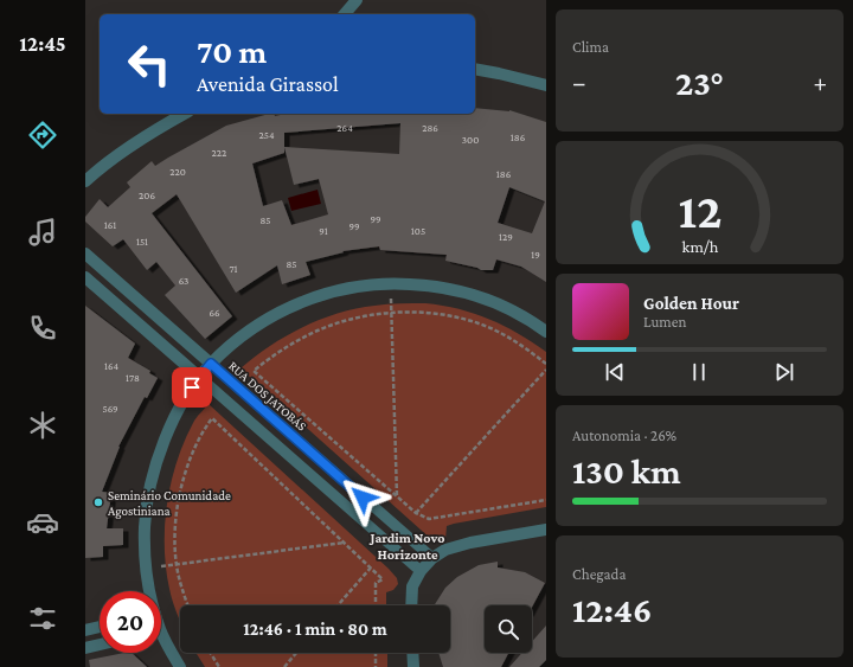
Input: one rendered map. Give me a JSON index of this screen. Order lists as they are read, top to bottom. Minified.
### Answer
{"streets":{"street":["RUA DOS JATOBÁS"]},"districts":["Jardim Novo Horizonte"],"places":["Seminário Comunidade Agostiniana"],"house_numbers":["264","286","254","186","300","222","220","186","206","99","85","161","99","91","105","129","151","19","85","71","63","66","164","178","569"],"page":{"tabs":"12:45","tile":["Clima",["Autonomia · 26%","130 km"],["Chegada","12:46"]],"turn":["70 m","Avenida Girassol"],"heat":["−","23°","+"],"song":["Golden Hour","Lumen"],"limit":"20","trip":"12:46 · 1 min · 80 m","gauge":["12","km/h"]}}
